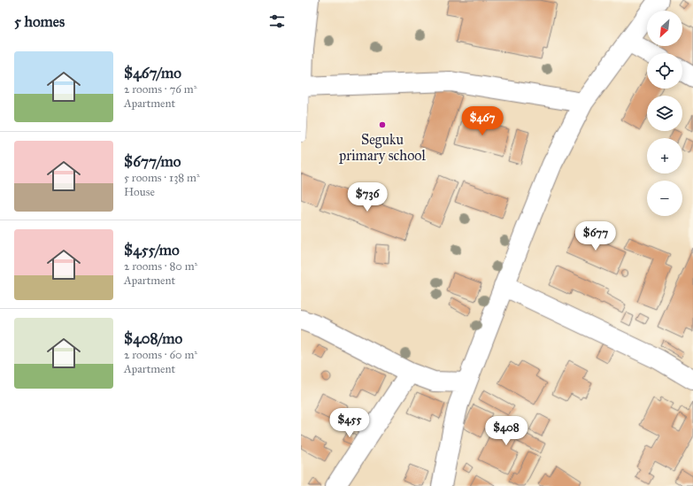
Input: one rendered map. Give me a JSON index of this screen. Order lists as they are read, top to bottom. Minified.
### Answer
{"places":["Seguku primary school"],"north":"bottom left","page":{"heading":"5 homes","map_buttons":["+","−"],"list":[{"name":"$467/mo","note":"2 rooms · 76 m² · Apartment"},{"name":"$677/mo","note":"5 rooms · 138 m² · House"},{"name":"$455/mo","note":"2 rooms · 80 m² · Apartment"},{"name":"$408/mo","note":"2 rooms · 60 m² · Apartment"}],"price":["$467","$736","$677","$455","$408"]}}
